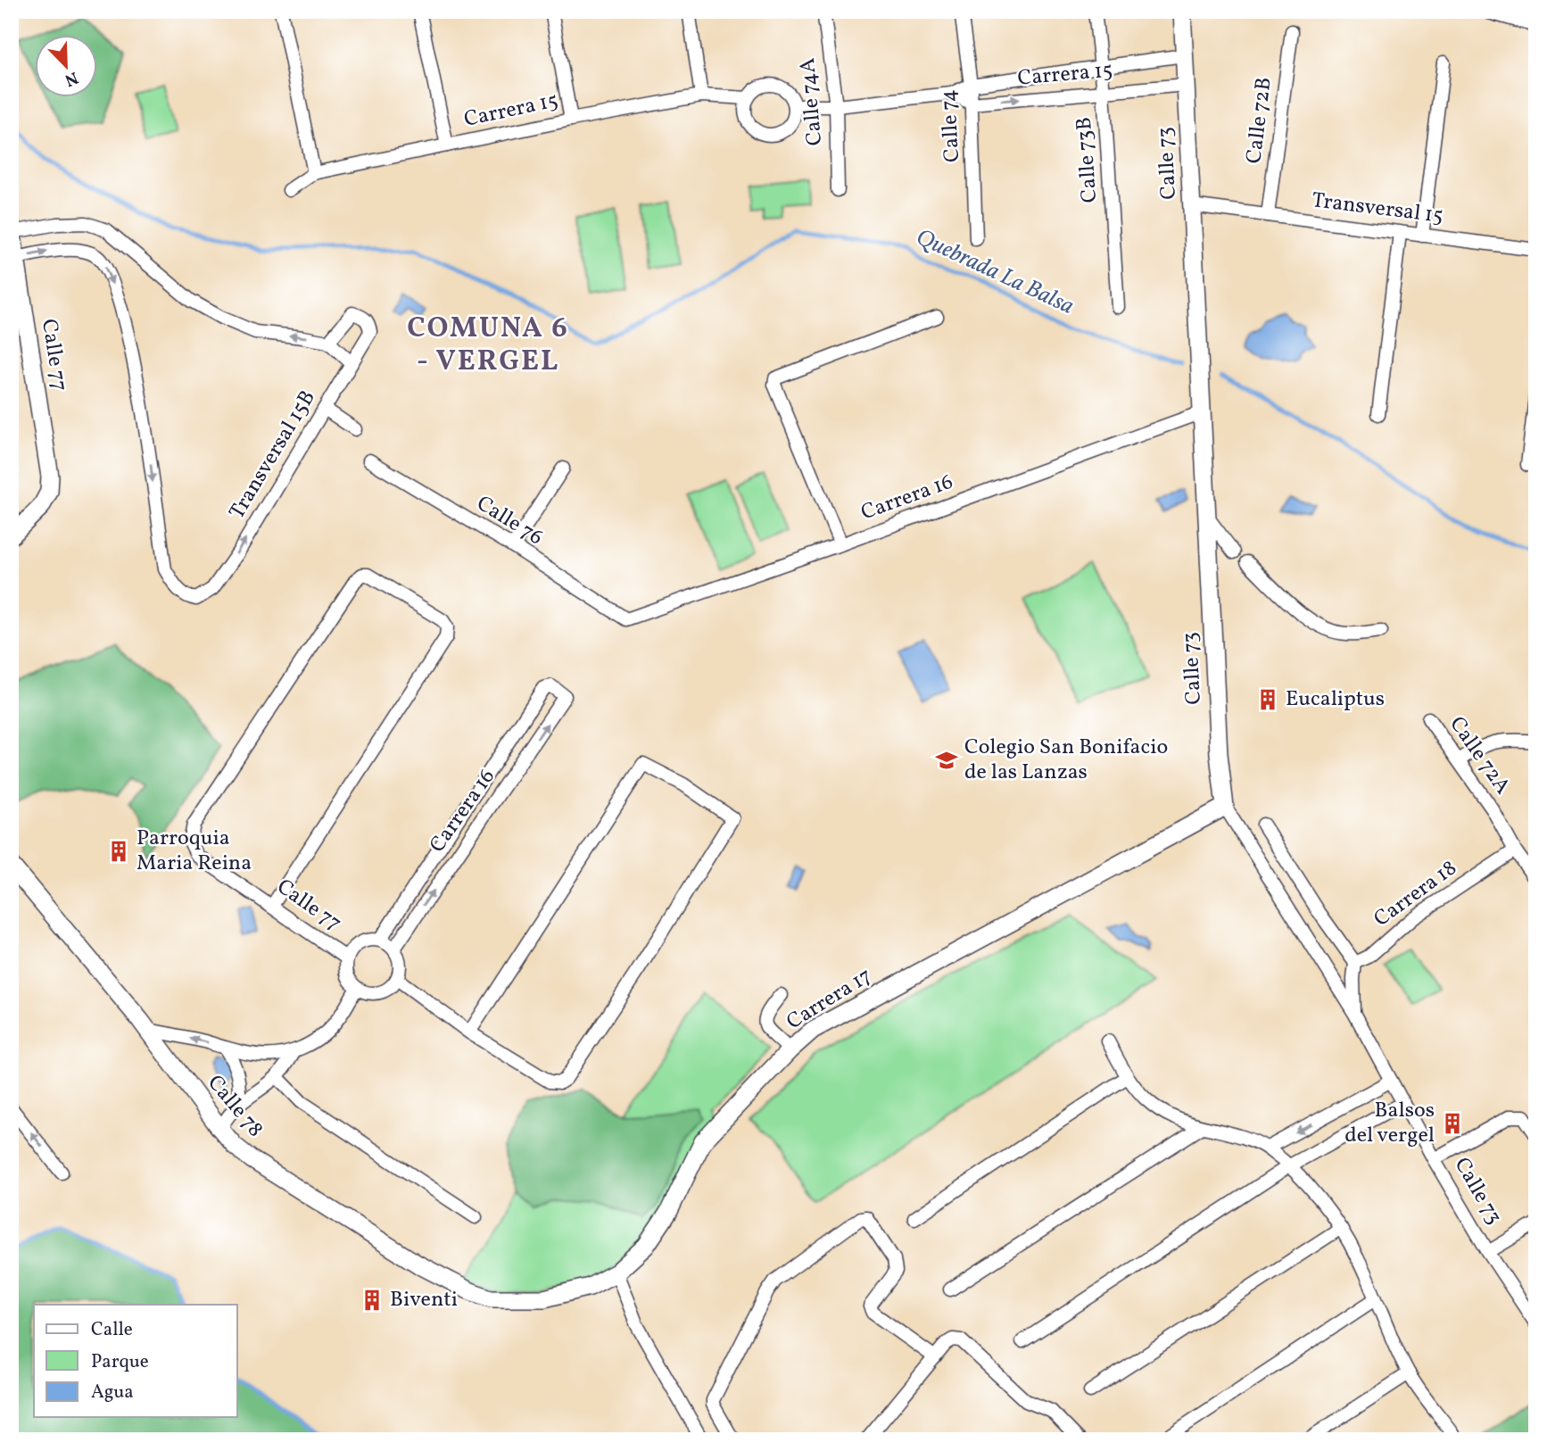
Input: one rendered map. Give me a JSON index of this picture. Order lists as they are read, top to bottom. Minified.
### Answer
{"streets":{"street":["Carrera 15","Calle 74A","Calle 72B","Calle 74","Calle 73B","Calle 73","Transversal 15","Calle 77","Transversal 15B","Carrera 16","Calle 76","Calle 72A","Carrera 18","Carrera 17","Calle 78"]},"crossings":[["Carrera 15","Calle 74A"],["Carrera 15","Calle 74"],["Carrera 15","Calle 73B"],["Carrera 15","Calle 73"],["Calle 72B","Transversal 15"],["Calle 73","Transversal 15"],["Calle 73","Carrera 16"],["Calle 73","Carrera 17"],["Calle 77","Transversal 15B"],["Calle 77","Carrera 16"],["Carrera 16","Calle 76"],["Calle 72A","Carrera 18"],["Carrera 17","Calle 78"]],"districts":["COMUNA 6 - VERGEL"],"water":["Quebrada La Balsa"],"places":{"building":["Eucaliptus","Parroquia Maria Reina","Balsos del vergel","Biventi"],"school or university":["Colegio San Bonifacio de las Lanzas"]},"legend":["Calle","Parque","Agua"],"north":"bottom right"}
